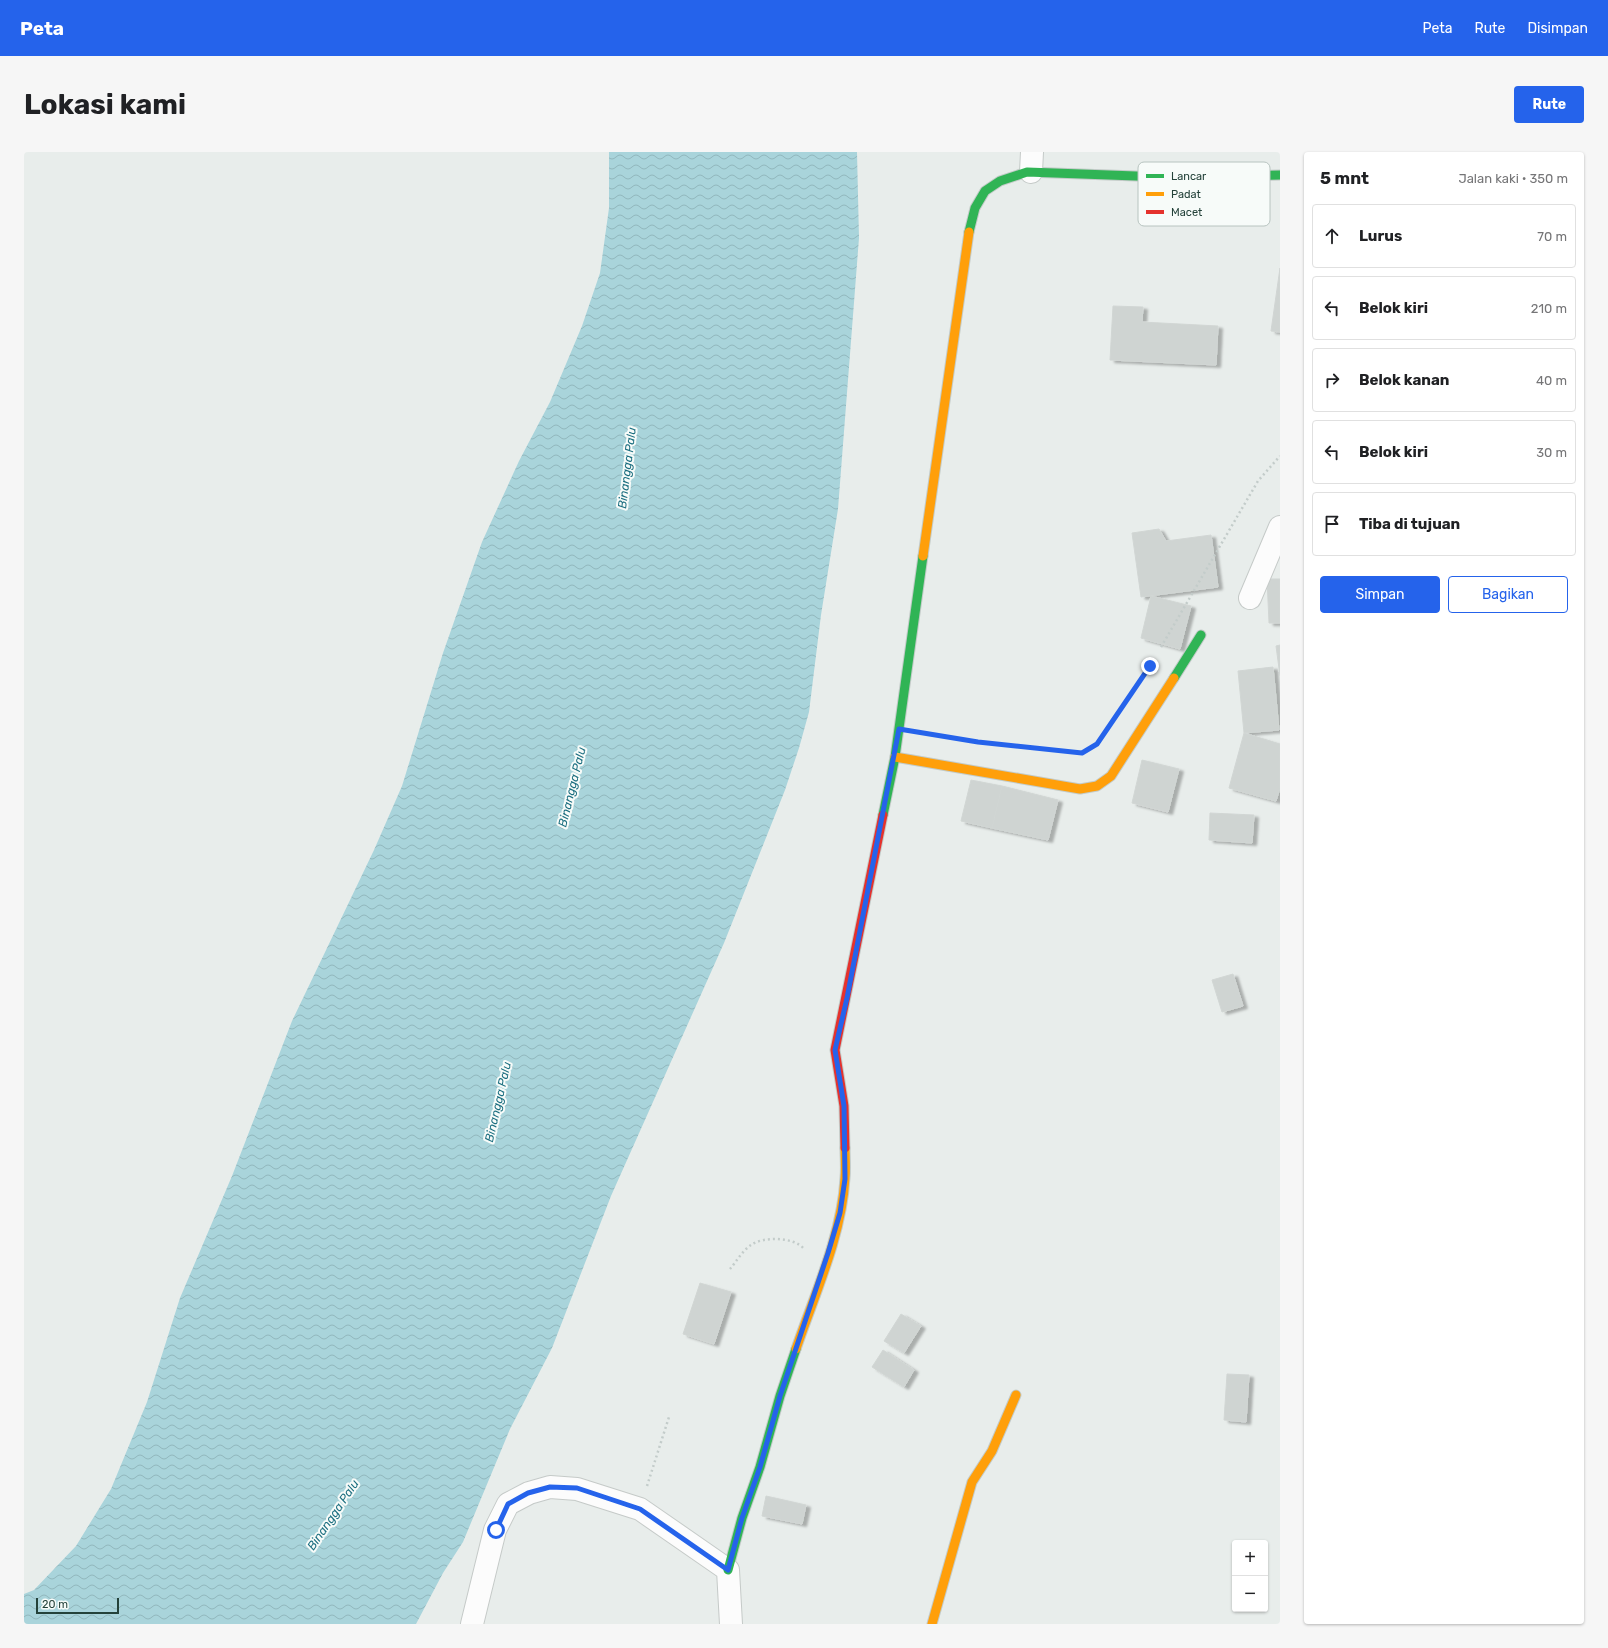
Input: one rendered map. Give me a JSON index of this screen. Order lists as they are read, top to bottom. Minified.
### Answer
{"water":["Binangga Palu"],"legend":["Lancar","Padat","Macet"],"scale_bar":"20 m","page":{"header":"Peta","nav":["Peta","Rute","Disimpan"],"buttons":["Rute",["Simpan","Bagikan"]],"title":"Lokasi kami","heading":["5 mnt","Jalan kaki · 350 m"],"list":[["Lurus","70 m"],["Belok kiri","210 m"],["Belok kanan","40 m"],["Belok kiri","30 m"],"Tiba di tujuan"],"map_buttons":["+","−"],"scale":"20 m"}}
